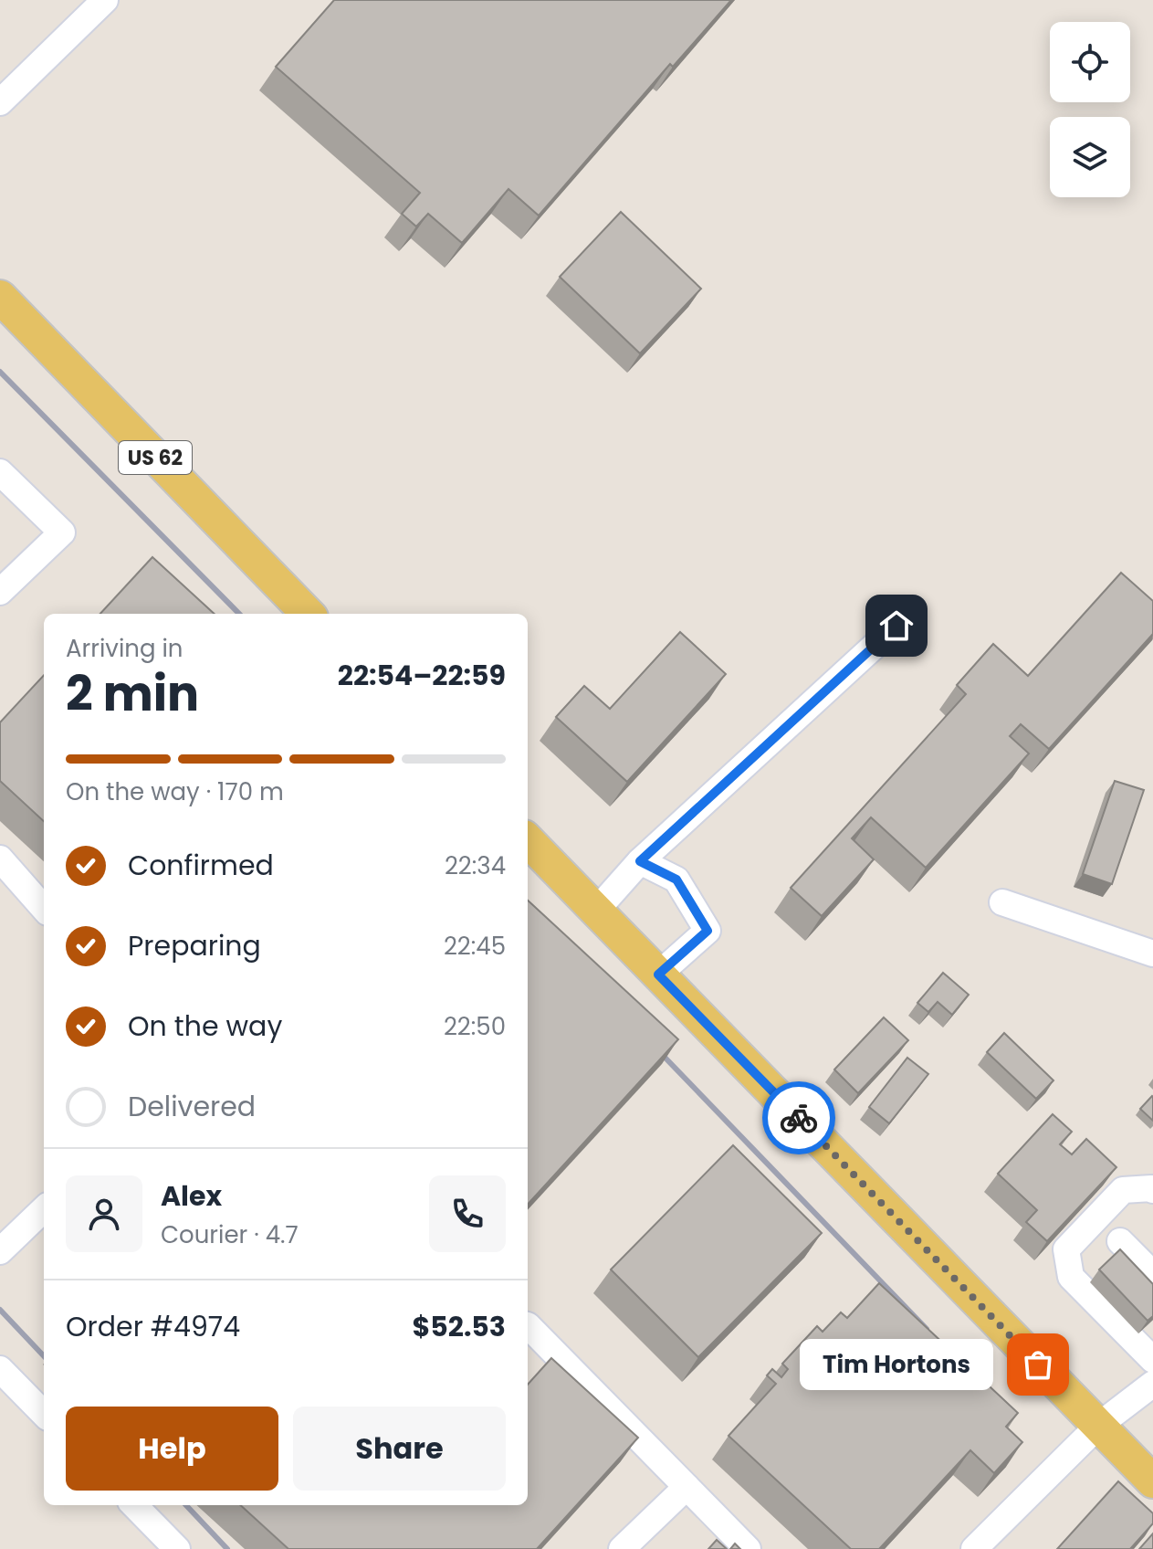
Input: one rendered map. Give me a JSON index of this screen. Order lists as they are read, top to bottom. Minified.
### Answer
{"streets":{"main road":["US 62"]},"places":["Tim Hortons"],"page":{"heading":["2 min","Arriving in","22:54–22:59"],"panel":["Alex","Courier · 4.7","Order #4974","$52.53"],"bar":"On the way · 170 m","list":[["Confirmed","22:34"],["Preparing","22:45"],["On the way","22:50"],"Delivered"],"bubble":"Tim Hortons","buttons":["Help","Share"]}}
